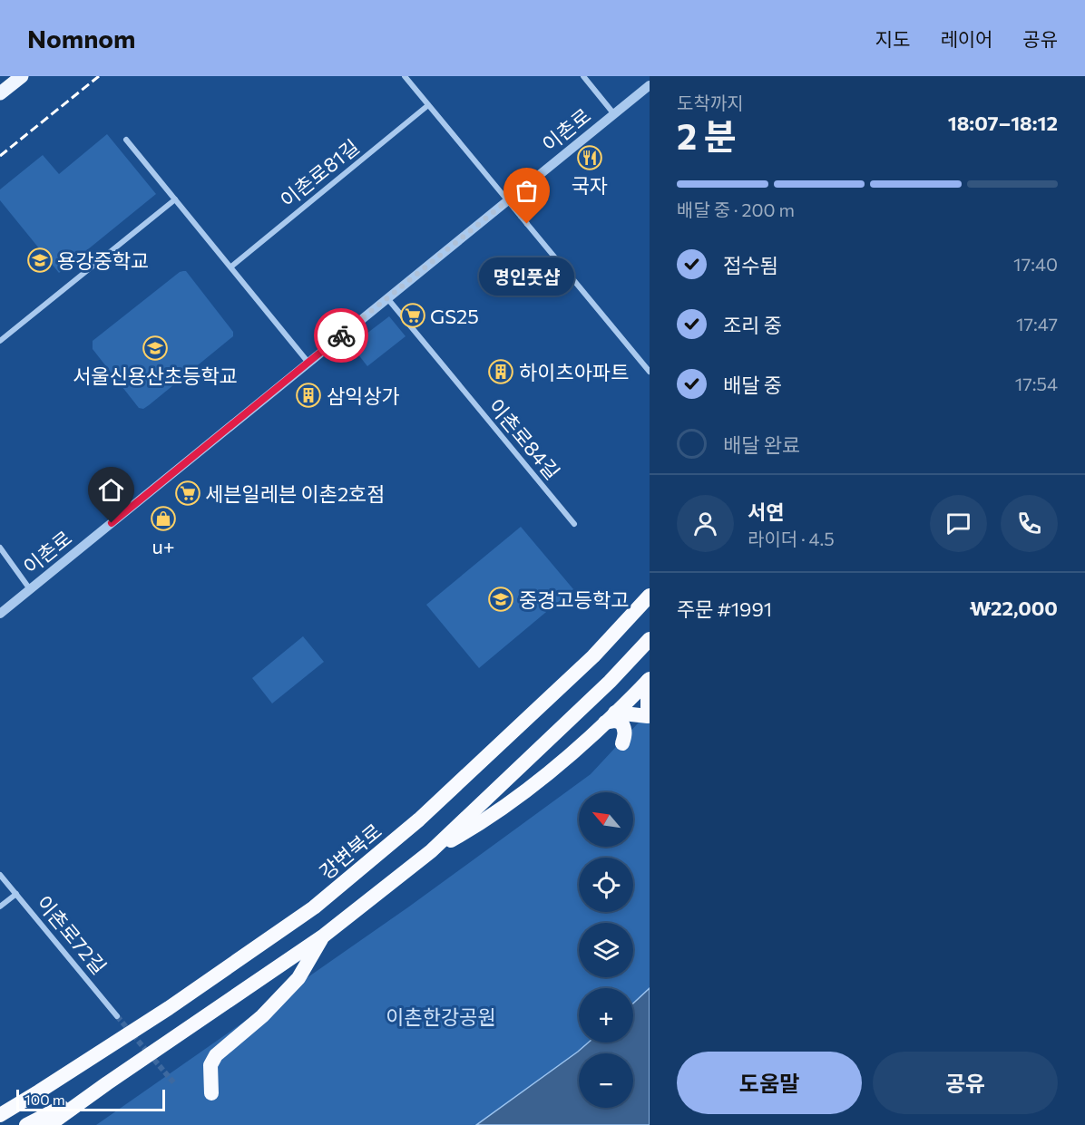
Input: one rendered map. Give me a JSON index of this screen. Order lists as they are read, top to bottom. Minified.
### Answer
{"streets":{"highway":["강변북로"],"street":["이촌로","이촌로81길","이촌로84길","이촌로72길"]},"crossings":[["이촌로","이촌로84길"]],"parks":["이촌한강공원"],"places":{"restaurant":["국자"],"other":["명인풋샵"],"school or university":["용강중학교","서울신용산초등학교","중경고등학고"],"supermarket":["GS25","세븐일레븐 이촌2호점"],"building":["하이츠아파트","삼익상가"],"shop":["u+"]},"scale_bar":"100 m","north":"top left","page":{"header":"Nomnom","nav":["지도","레이어","공유"],"heading":["2 분","도착까지","18:07–18:12"],"panel":["서연","라이더 · 4.5","주문 #1991","₩22,000"],"bar":"배달 중 · 200 m","list":[["접수됨","17:40"],["조리 중","17:47"],["배달 중","17:54"],"배달 완료"],"bubble":"명인풋샵","map_buttons":["+","−"],"buttons":["도움말","공유"],"scale":"100 m"}}
